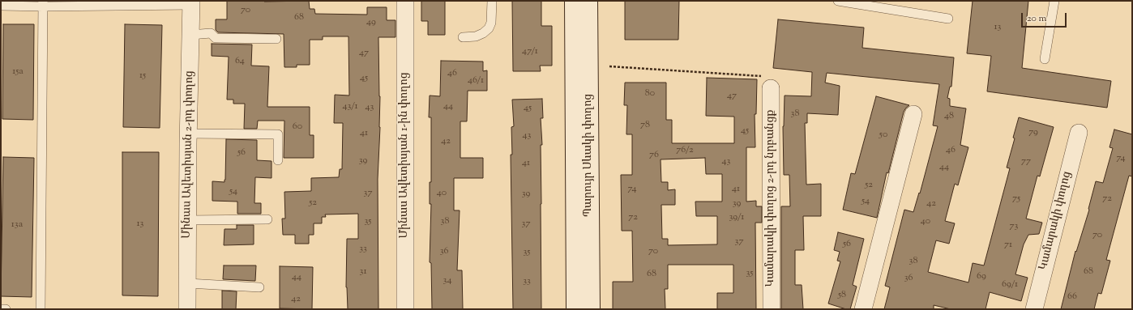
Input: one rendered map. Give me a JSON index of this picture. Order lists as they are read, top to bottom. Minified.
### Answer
{"streets":{"street":["Մինաս Ավետիսյան 2-րդ փողոց","Մինաս Ավետիսյան 1-ին փողոց","Պարույր Սևակի փողոց","Կամարակի փողոց 2-րդ նրբանցք","Կամարակի փողոց"]},"house_numbers":["70","68","49","13","47/1","47","64","15a","46","15","45","46/1","80","47","43/1","44","43","45","38","48","78","60","45","79","41","50","43","42","76/2","46","56","76","74","39","43","77","41","44","52","74","41","54","37","40","39","75","72","54","52","39","42","72","39/1","35","38","40","13","37","13a","73","70","37","56","71","33","36","70","35","38","31","68","35","68","69","44","36","34","33","69/1","58","66","42"],"scale_bar":"20 m"}
